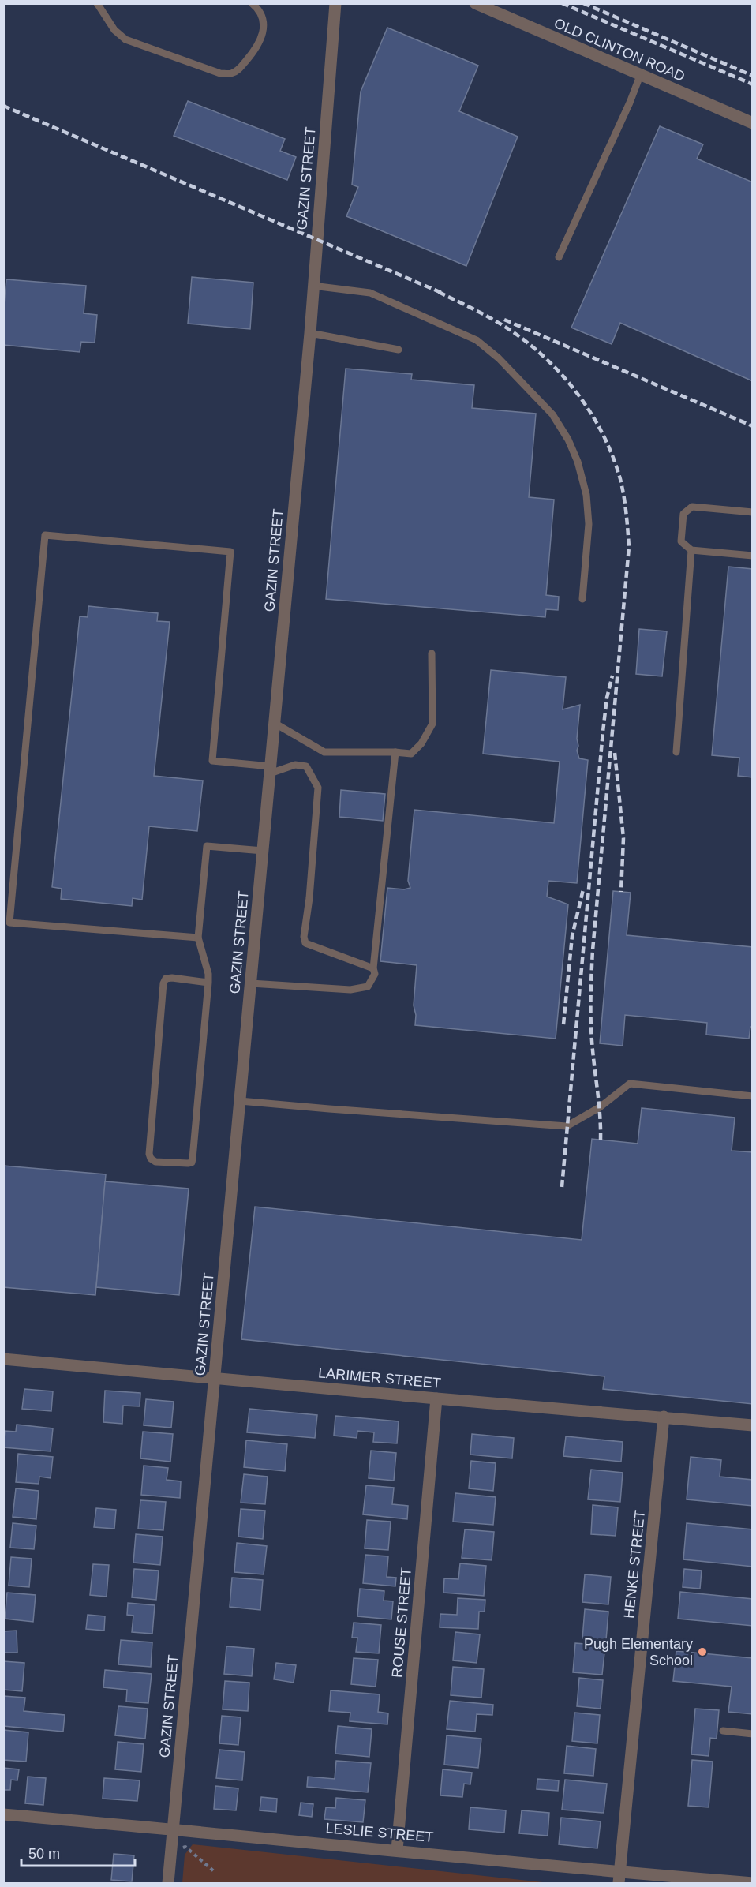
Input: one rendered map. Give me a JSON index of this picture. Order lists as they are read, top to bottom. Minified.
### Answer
{"streets":{"street":["OLD CLINTON ROAD","GAZIN STREET","LARIMER STREET","HENKE STREET","ROUSE STREET","LESLIE STREET"]},"crossings":[["GAZIN STREET","LARIMER STREET"],["GAZIN STREET","LESLIE STREET"],["LARIMER STREET","HENKE STREET"],["LARIMER STREET","ROUSE STREET"],["HENKE STREET","LESLIE STREET"],["ROUSE STREET","LESLIE STREET"]],"places":["Pugh Elementary School"],"scale_bar":"50 m"}
